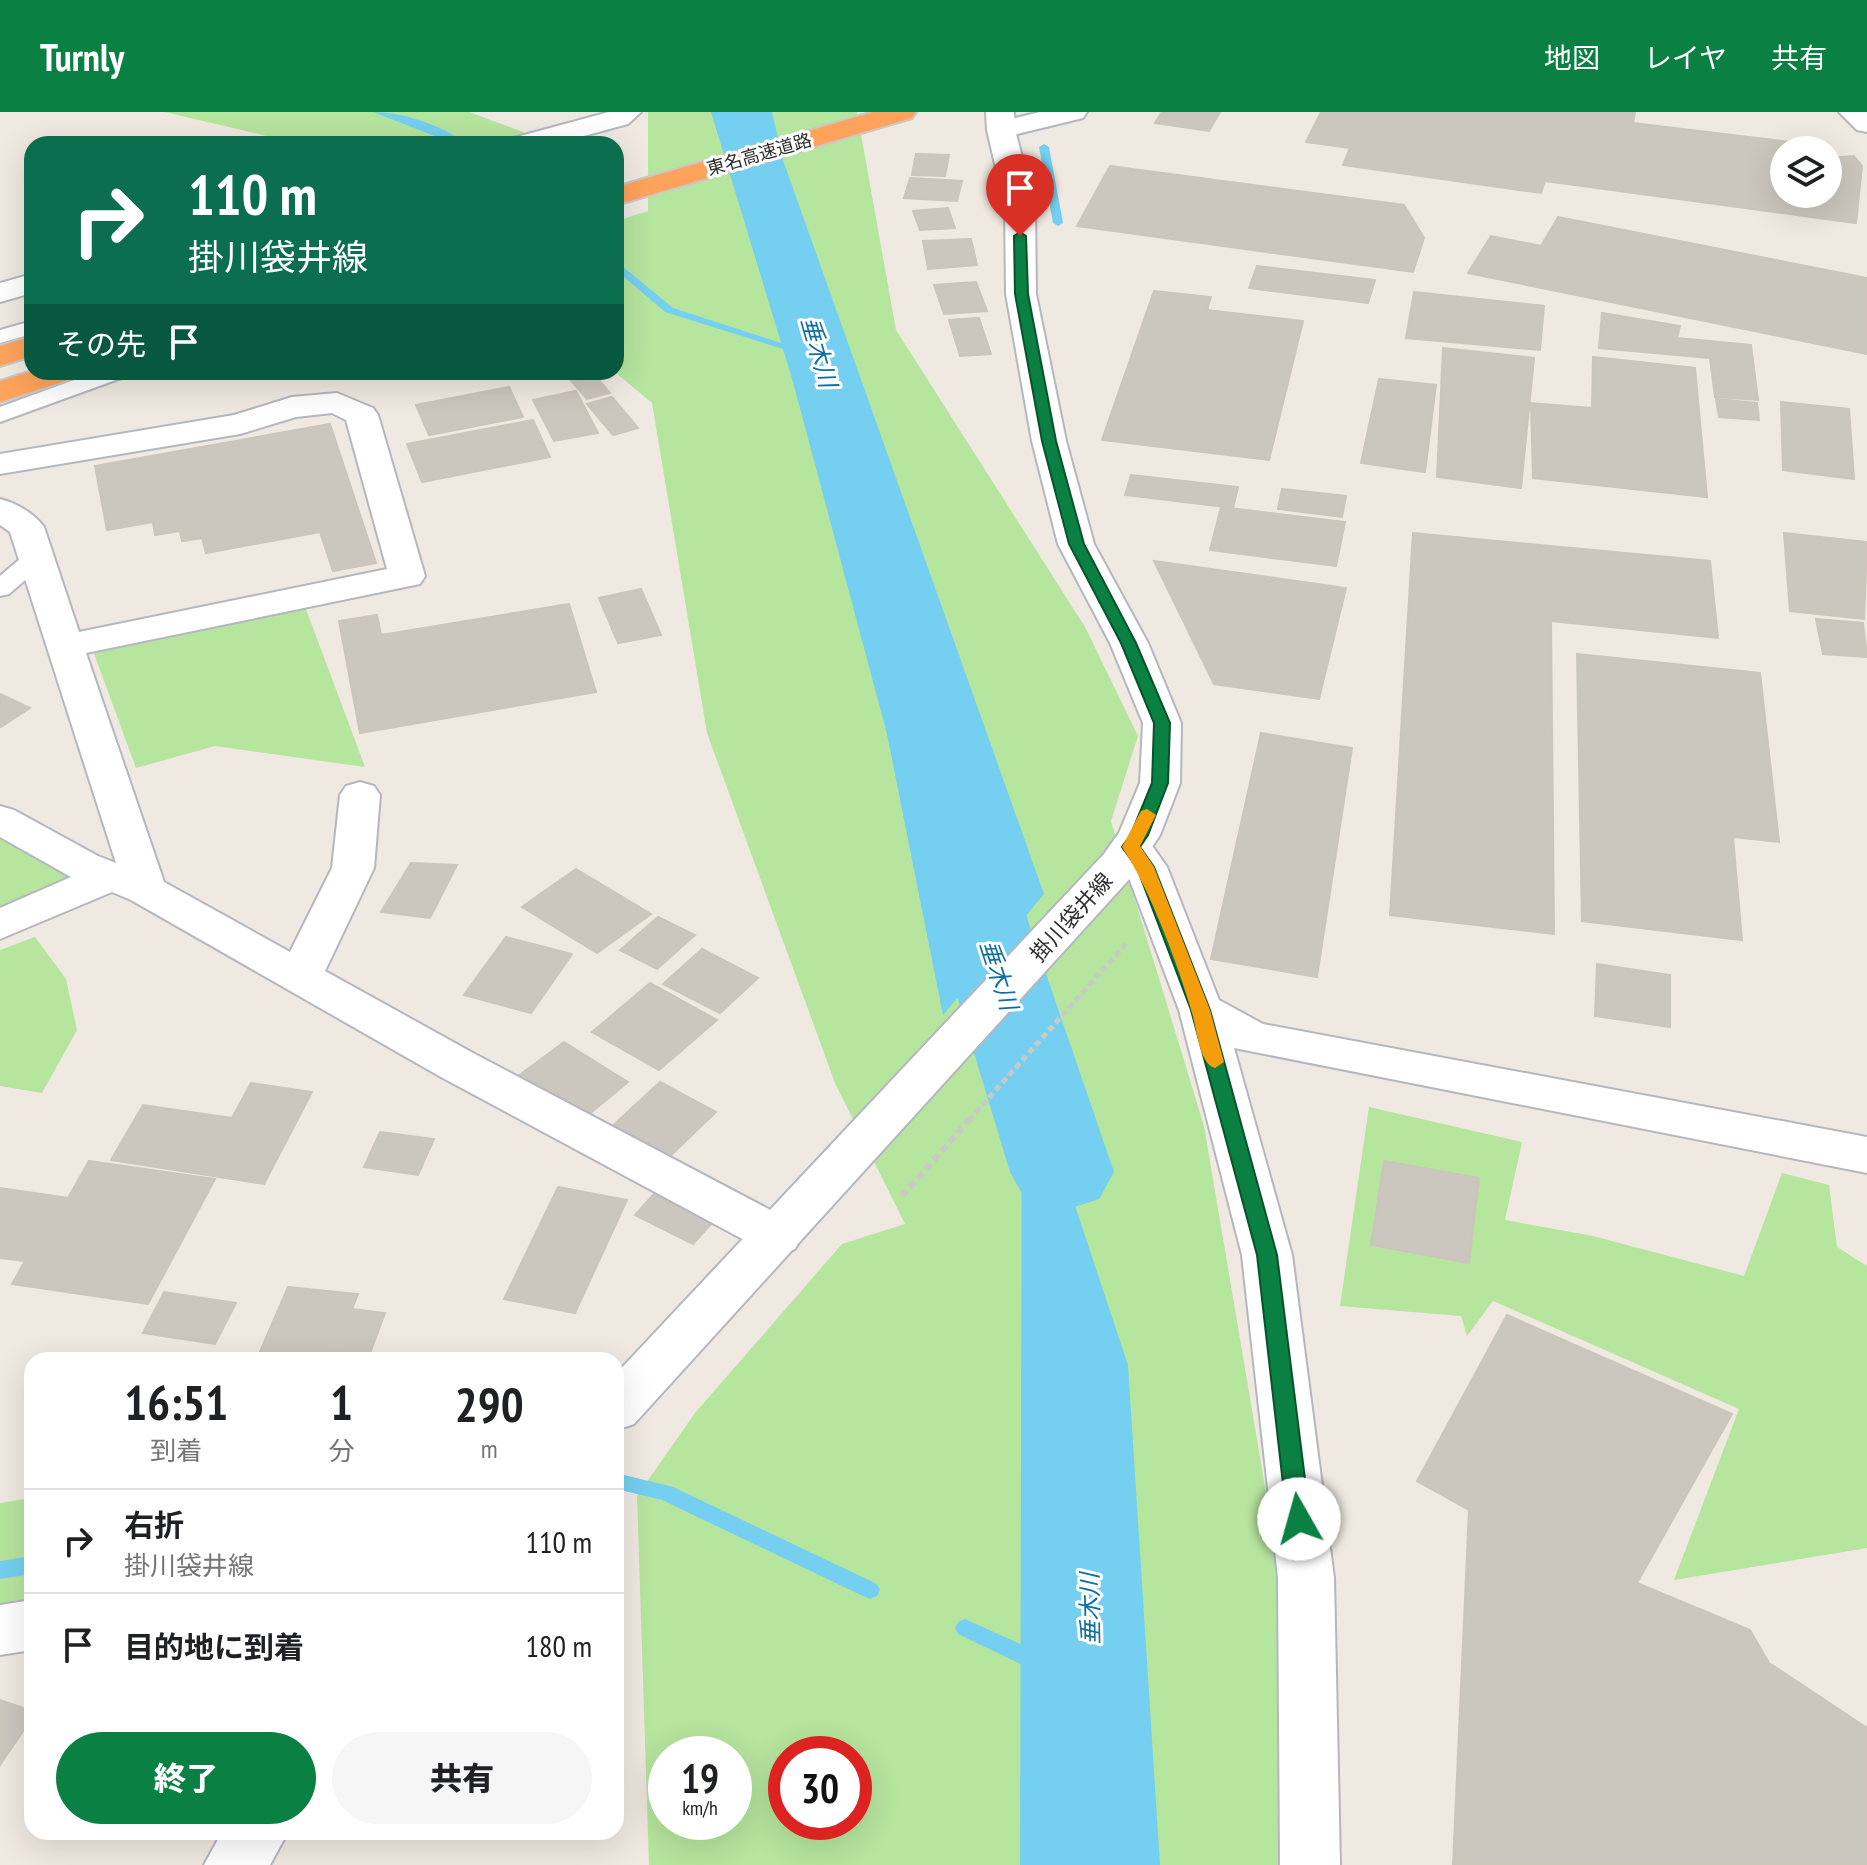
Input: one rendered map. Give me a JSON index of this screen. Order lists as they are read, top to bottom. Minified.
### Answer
{"streets":{"highway":["東名高速道路"],"street":["掛川袋井線"]},"water":["垂木川"],"page":{"header":"Turnly","nav":["地図","レイヤ","共有"],"turn":["110 m","掛川袋井線"],"then":"その先","eta":["16:51","到着","1","分","290","m"],"list":[{"name":"右折","note":"掛川袋井線","value":"110 m"},{"name":"目的地に到着","value":"180 m"}],"buttons":["終了","共有"],"speed":"19 km/h","limit":"30"}}
